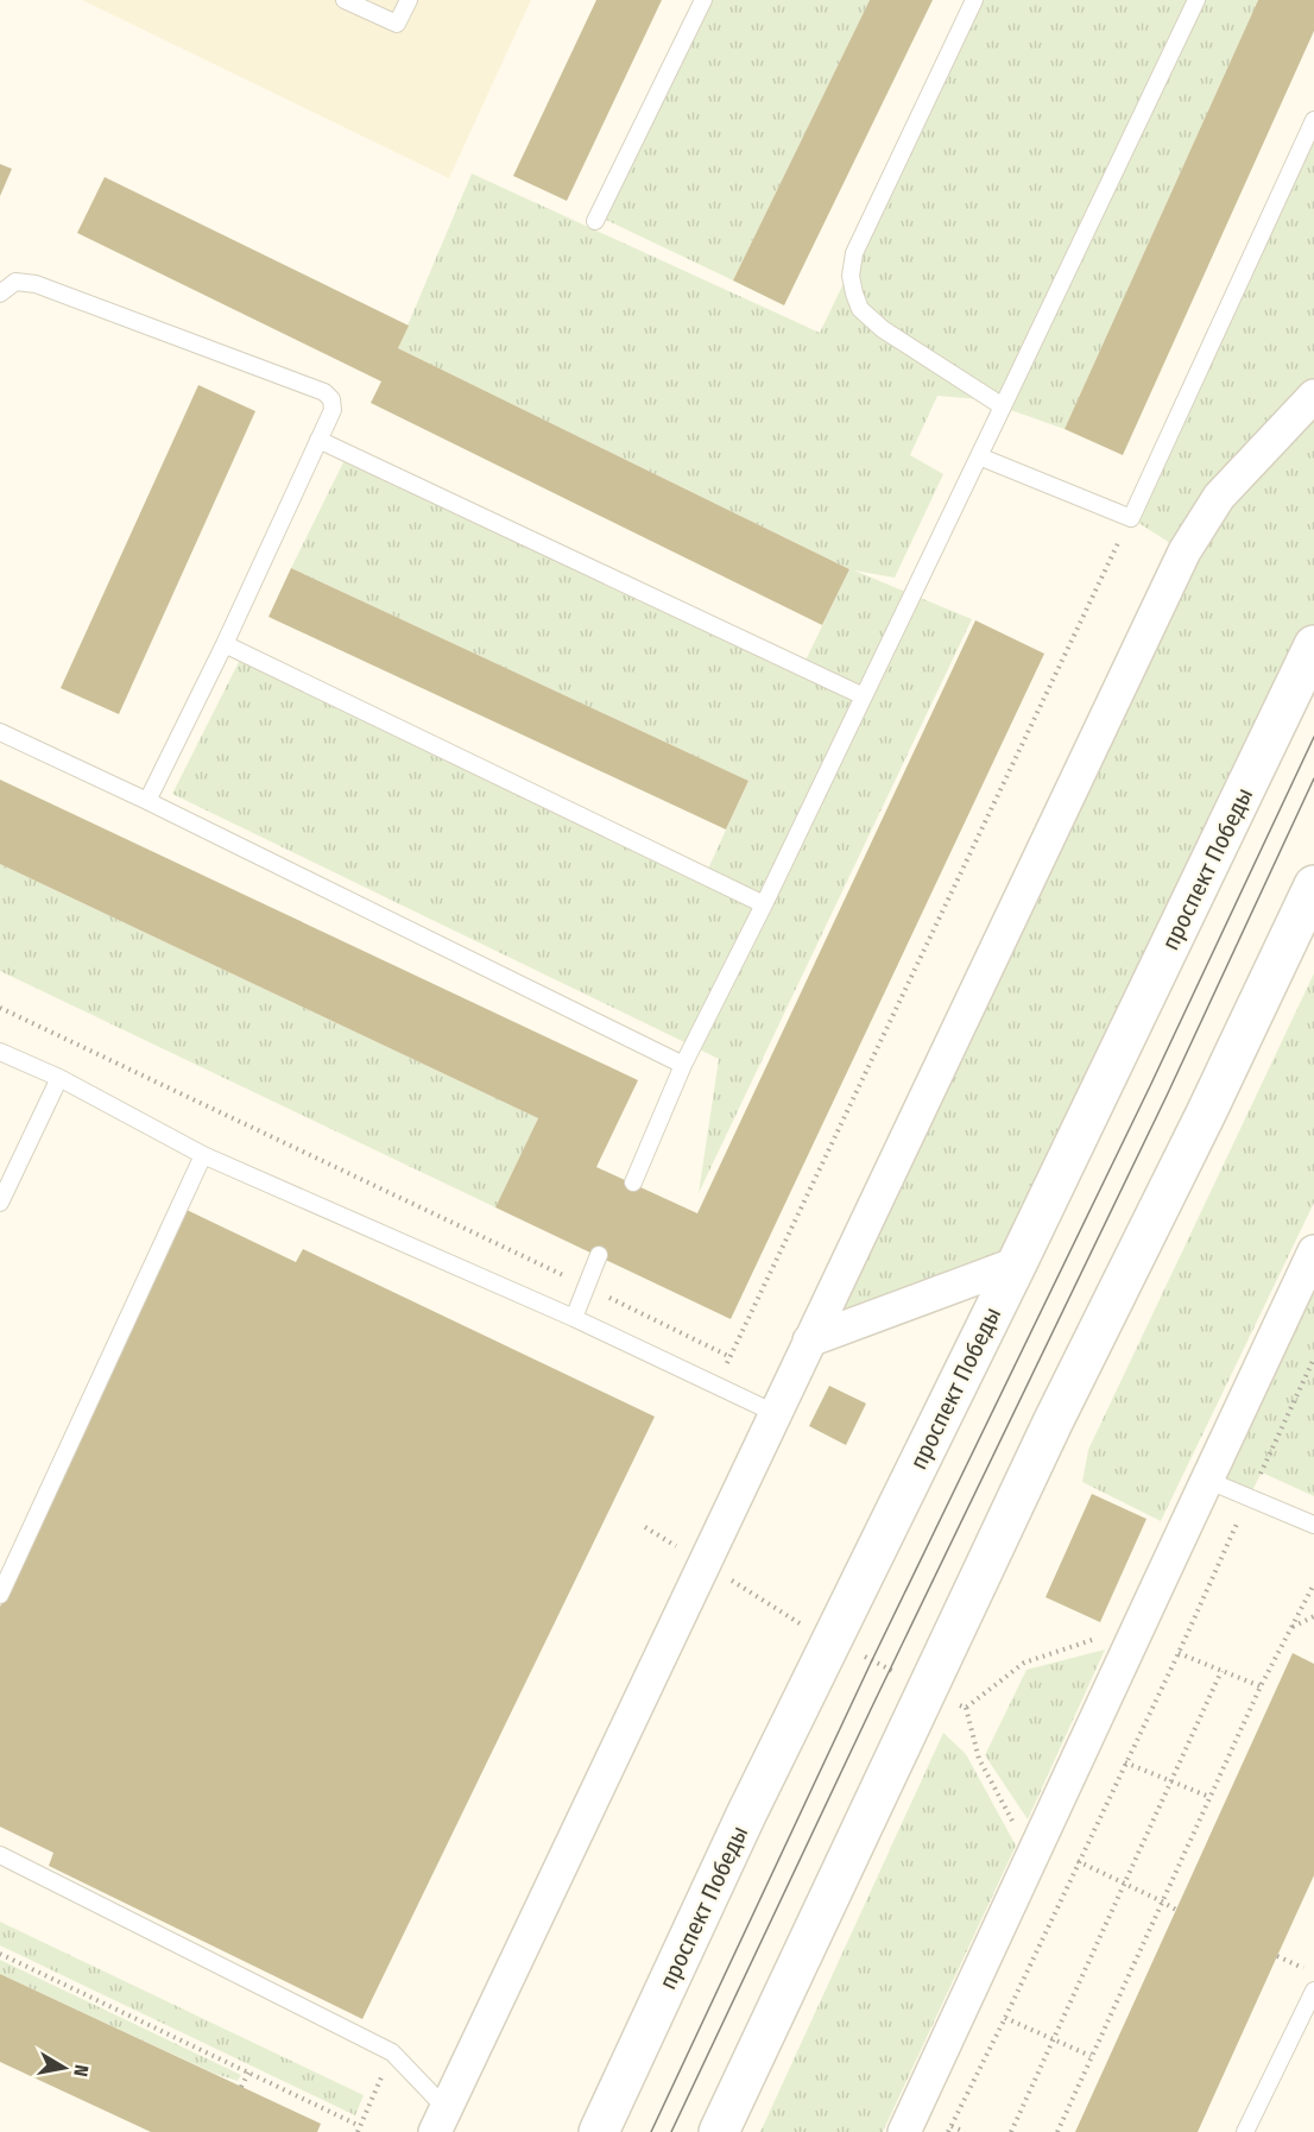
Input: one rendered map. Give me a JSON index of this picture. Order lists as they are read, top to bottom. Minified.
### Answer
{"streets":{"main road":["проспект Победы"]},"north":"right"}
